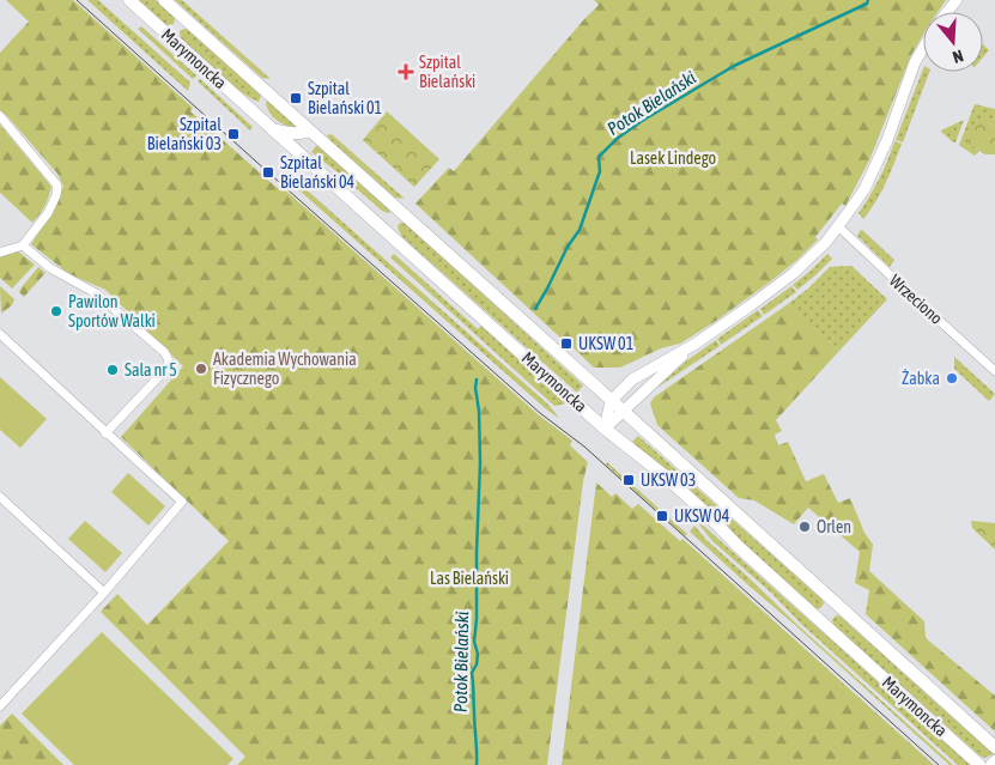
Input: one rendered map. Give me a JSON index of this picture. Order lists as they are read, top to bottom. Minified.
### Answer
{"streets":{"main road":["Marymoncka"],"street":["Wrzeciono"]},"water":["Potok Bielański"],"parks":["Lasek Lindego","Las Bielański"],"places":{"health":["Szpital Bielański"],"transit":["Szpital Bielański 01","Szpital Bielański 03","Szpital Bielański 04","UKSW 01","UKSW 03","UKSW 04"],"other":["Pawilon Sportów Walki","Akademia Wychowania Fizycznego","Sala nr 5","Żabka","Orlen"]},"north":"bottom"}
